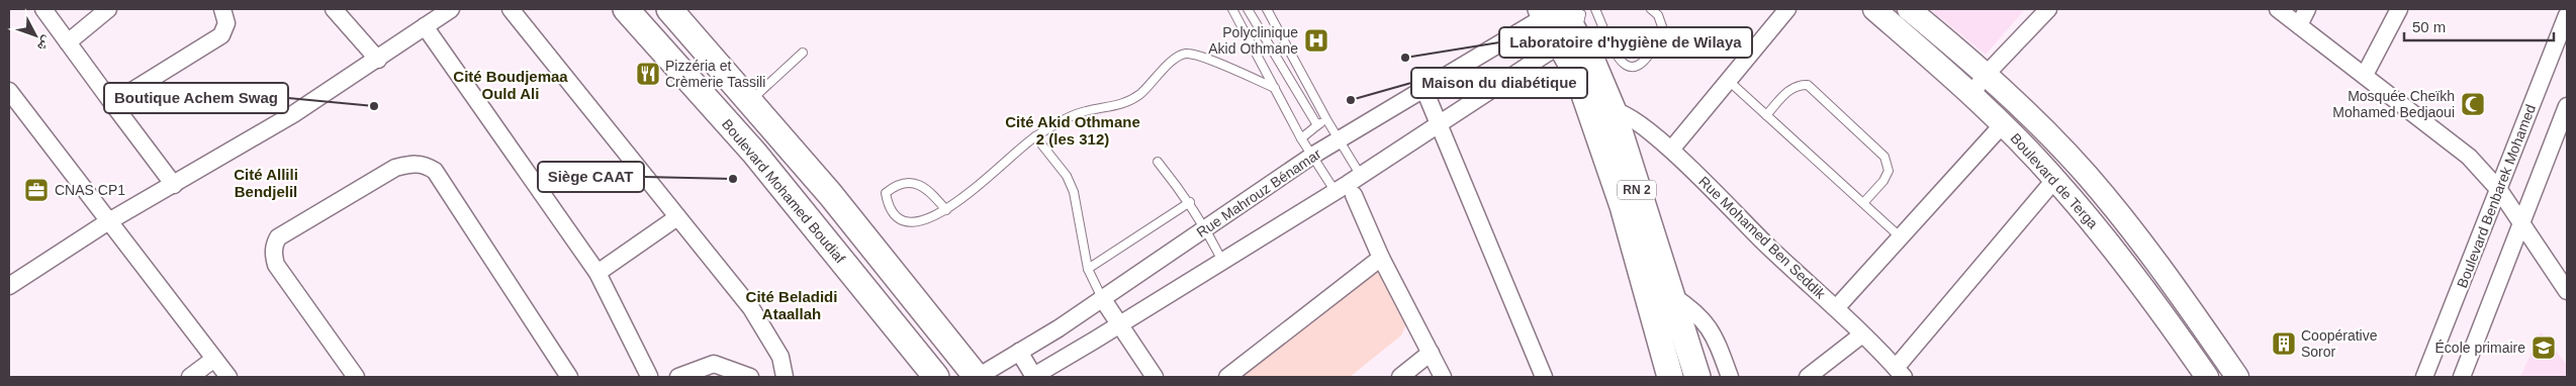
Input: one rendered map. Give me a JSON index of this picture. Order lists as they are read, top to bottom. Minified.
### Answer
{"streets":{"main road":["Boulevard de Terga","RN 2","Boulevard Mohamed Boudiaf"],"street":["Rue Mahrouz Bénamar","Boulevard Benbarek Mohamed","Rue Mohamed Ben Seddik"]},"crossings":[["RN 2","Rue Mahrouz Bénamar"],["RN 2","Rue Mohamed Ben Seddik"]],"districts":["Cité Boudjemaa Ould Ali","Cité Akid Othmane 2 (les 312)","Cité Allili Bendjelil","Cité Beladidi Ataallah"],"places":{"hospital":["Polyclinique Akid Othmane"],"other":["Laboratoire d'hygiène de Wilaya","Maison du diabétique","Boutique Achem Swag","Siège CAAT"],"restaurant":["Pizzéria et Crèmerie Tassili"],"mosque":["Mosquée Cheïkh Mohamed Bedjaoui"],"office":["CNAS CP1"],"building":["Coopérative Soror"],"school or university":["École primaire"]},"scale_bar":"50 m","north":"bottom right"}
